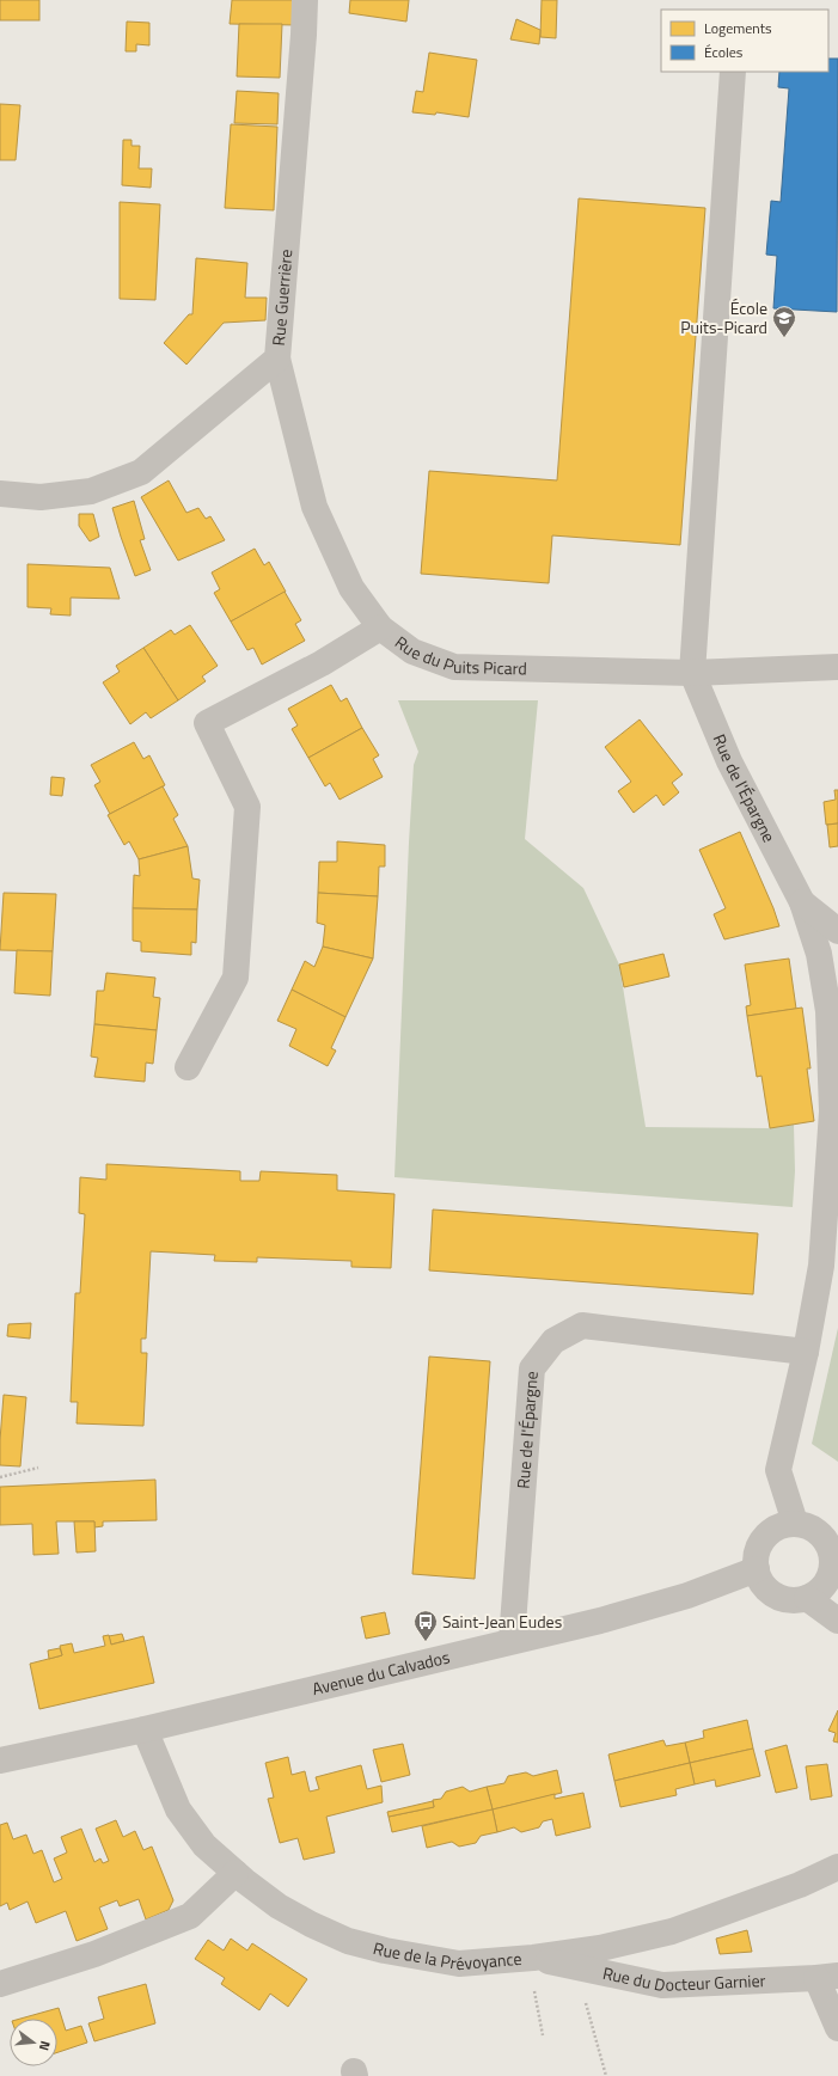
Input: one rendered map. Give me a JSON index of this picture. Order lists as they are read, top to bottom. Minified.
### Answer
{"streets":{"street":["Rue Guerrière","Rue du Puits Picard","Rue de l'Épargne","Avenue du Calvados","Rue de la Prévoyance","Rue du Docteur Garnier"]},"crossings":[["Rue Guerrière","Rue du Puits Picard"],["Rue du Puits Picard","Rue de l'Épargne"],["Rue de l'Épargne","Avenue du Calvados"],["Avenue du Calvados","Rue de la Prévoyance"],["Rue de la Prévoyance","Rue du Docteur Garnier"]],"places":{"school or university":["École Puits-Picard"],"bus stop":["Saint-Jean Eudes"]},"legend":["Logements","Écoles"],"north":"right"}
